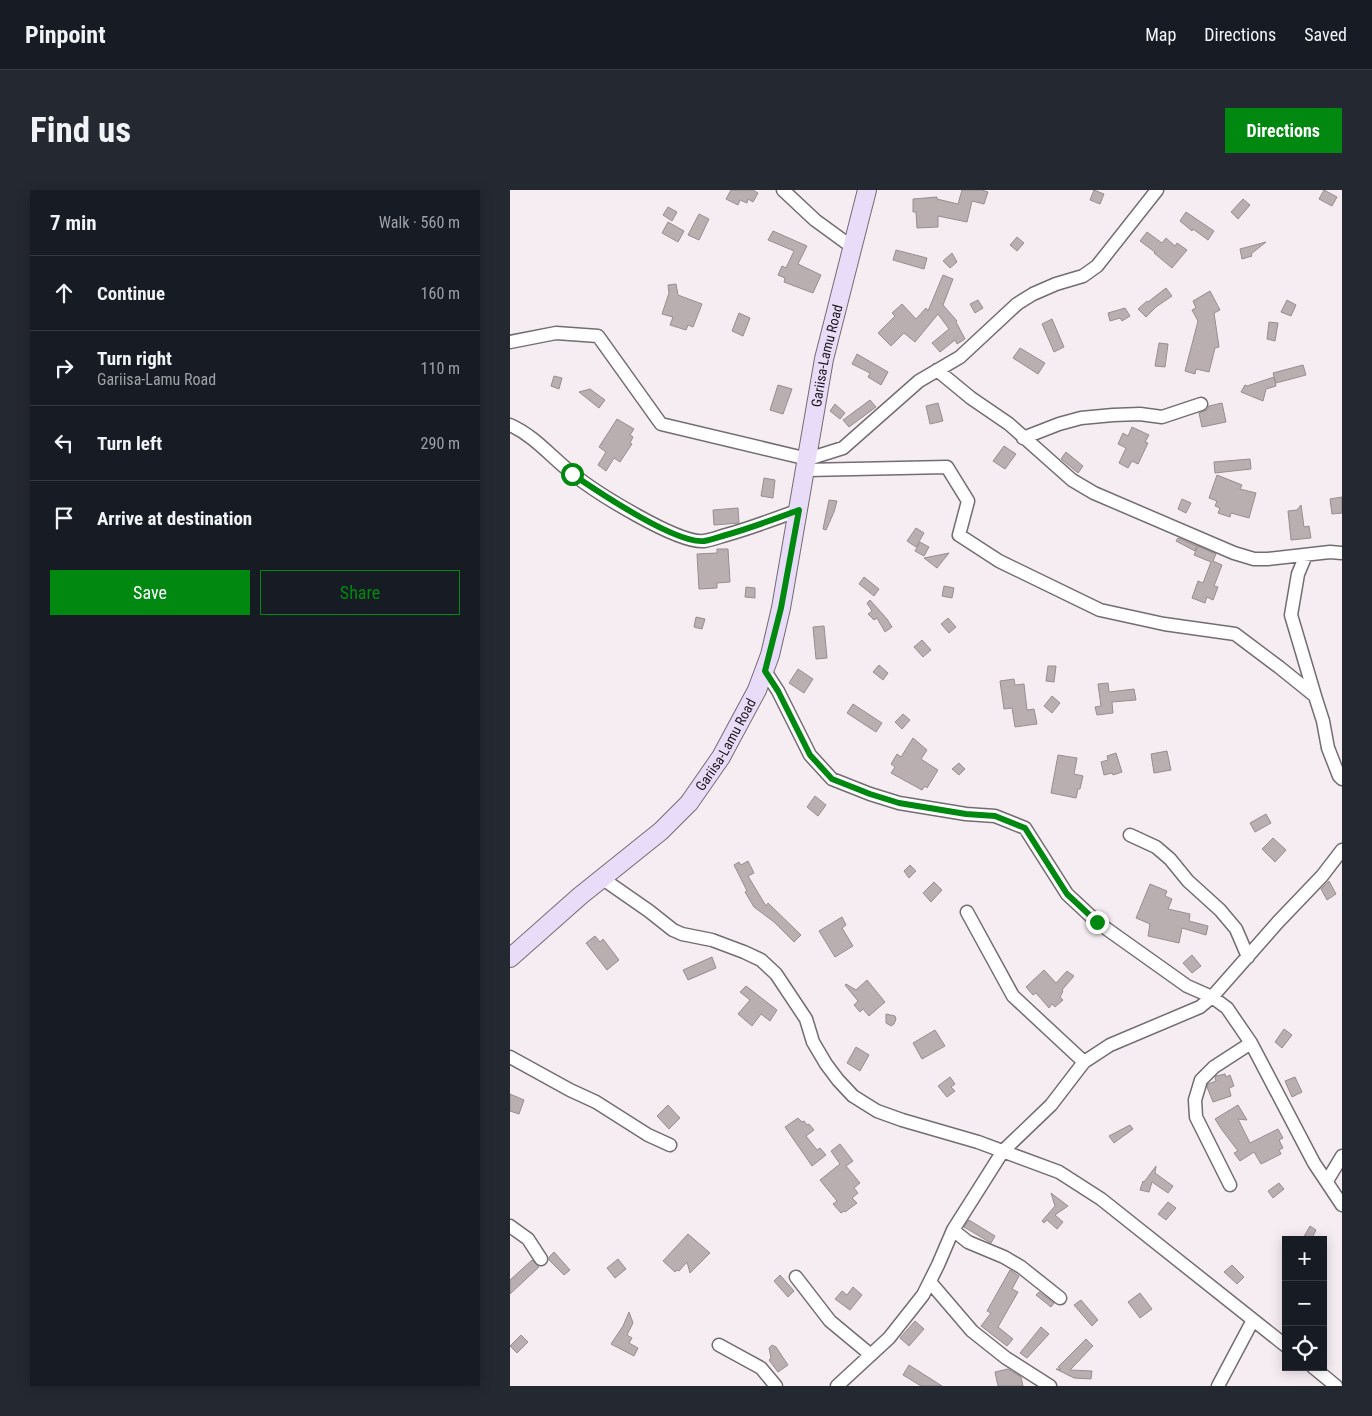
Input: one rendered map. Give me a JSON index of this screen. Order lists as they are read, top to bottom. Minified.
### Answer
{"streets":{"street":["Gariisa-Lamu Road"]},"page":{"header":"Pinpoint","nav":["Map","Directions","Saved"],"buttons":["Directions",["Save","Share"]],"title":"Find us","heading":["7 min","Walk · 560 m"],"list":[["Continue","160 m"],["Turn right","Gariisa-Lamu Road","110 m"],["Turn left","290 m"],"Arrive at destination"],"map_buttons":["+","−"]}}
